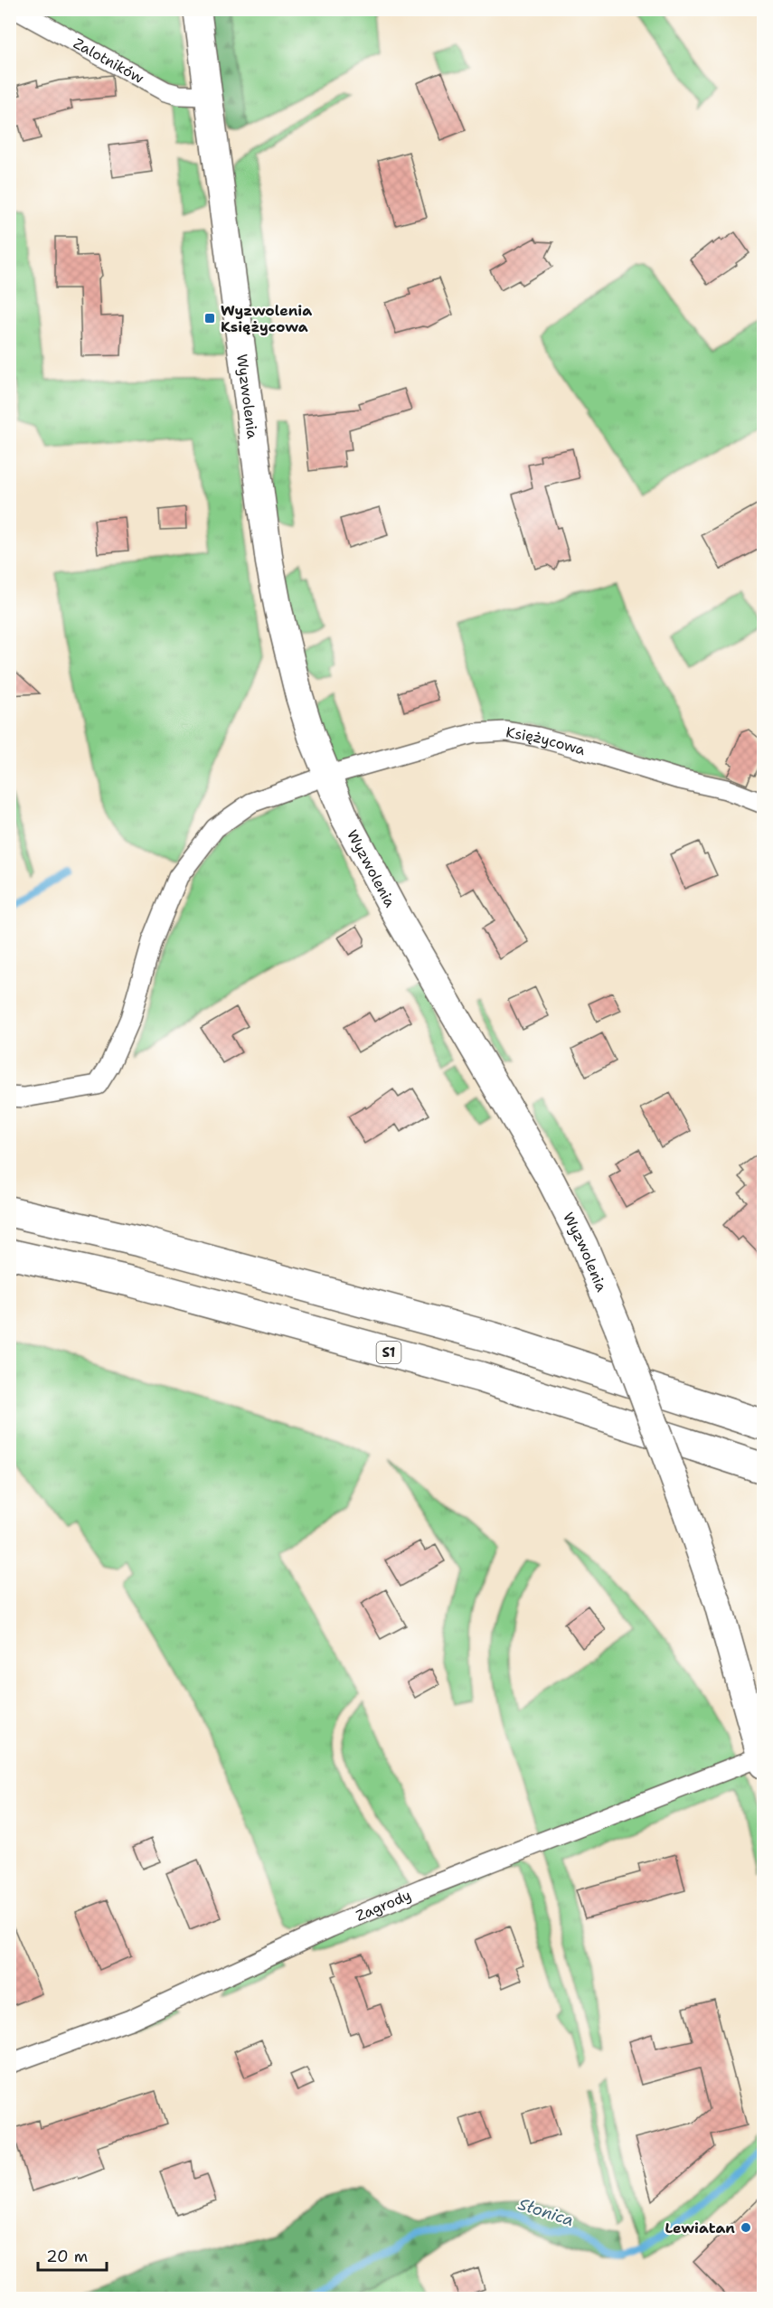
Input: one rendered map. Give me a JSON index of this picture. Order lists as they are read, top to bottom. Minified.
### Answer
{"streets":{"highway":["S1"],"street":["Zalotników","Wyzwolenia","Księżycowa","Zagrody"]},"crossings":[["Zalotników","Wyzwolenia"],["Wyzwolenia","Księżycowa"],["Wyzwolenia","Zagrody"]],"water":["Słonica"],"places":{"transit":["Wyzwolenia Księżycowa"],"other":["Lewiatan"]},"scale_bar":"20 m"}
